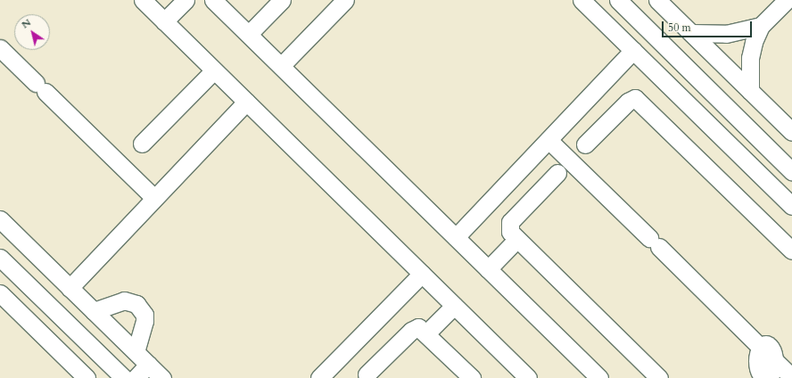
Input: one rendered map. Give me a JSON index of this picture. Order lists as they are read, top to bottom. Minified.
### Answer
{"scale_bar":"50 m","north":"top left"}
